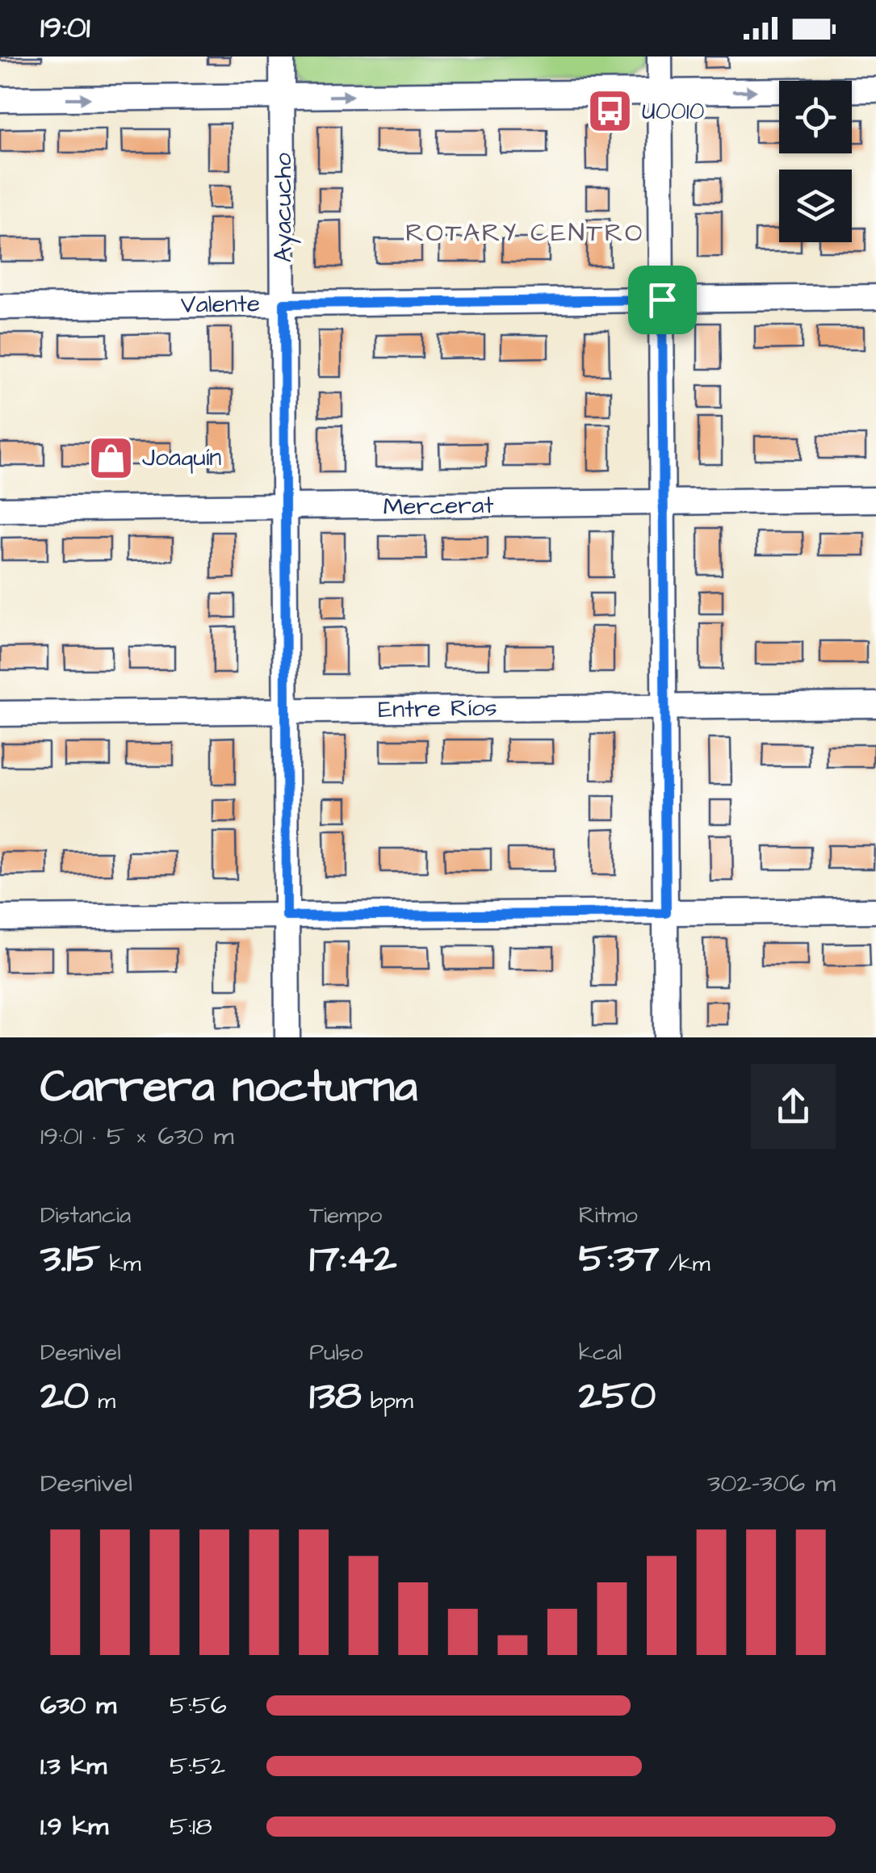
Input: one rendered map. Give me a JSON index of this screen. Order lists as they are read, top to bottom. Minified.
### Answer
{"streets":{"street":["Ayacucho","Valente","Mercerat","Entre Ríos"]},"crossings":[["Ayacucho","Valente"],["Ayacucho","Mercerat"],["Ayacucho","Entre Ríos"]],"districts":["ROTARY CENTRO"],"places":{"bus stop":["U0010"],"shop":["Joaquín"]},"page":{"status":"19:01","heading":["Carrera nocturna","19:01 · 5 × 630 m"],"stats":[["Distancia","3.15 km"],["Tiempo","17:42"],["Ritmo","5:37 /km"],["Desnivel","20 m"],["Pulso","138 bpm"],["kcal","250"]],"chart":["Desnivel","302–306 m"],"list":[{"name":"630 m","note":"5:56"},{"name":"1.3 km","note":"5:52"},{"name":"1.9 km","note":"5:18"}]}}
